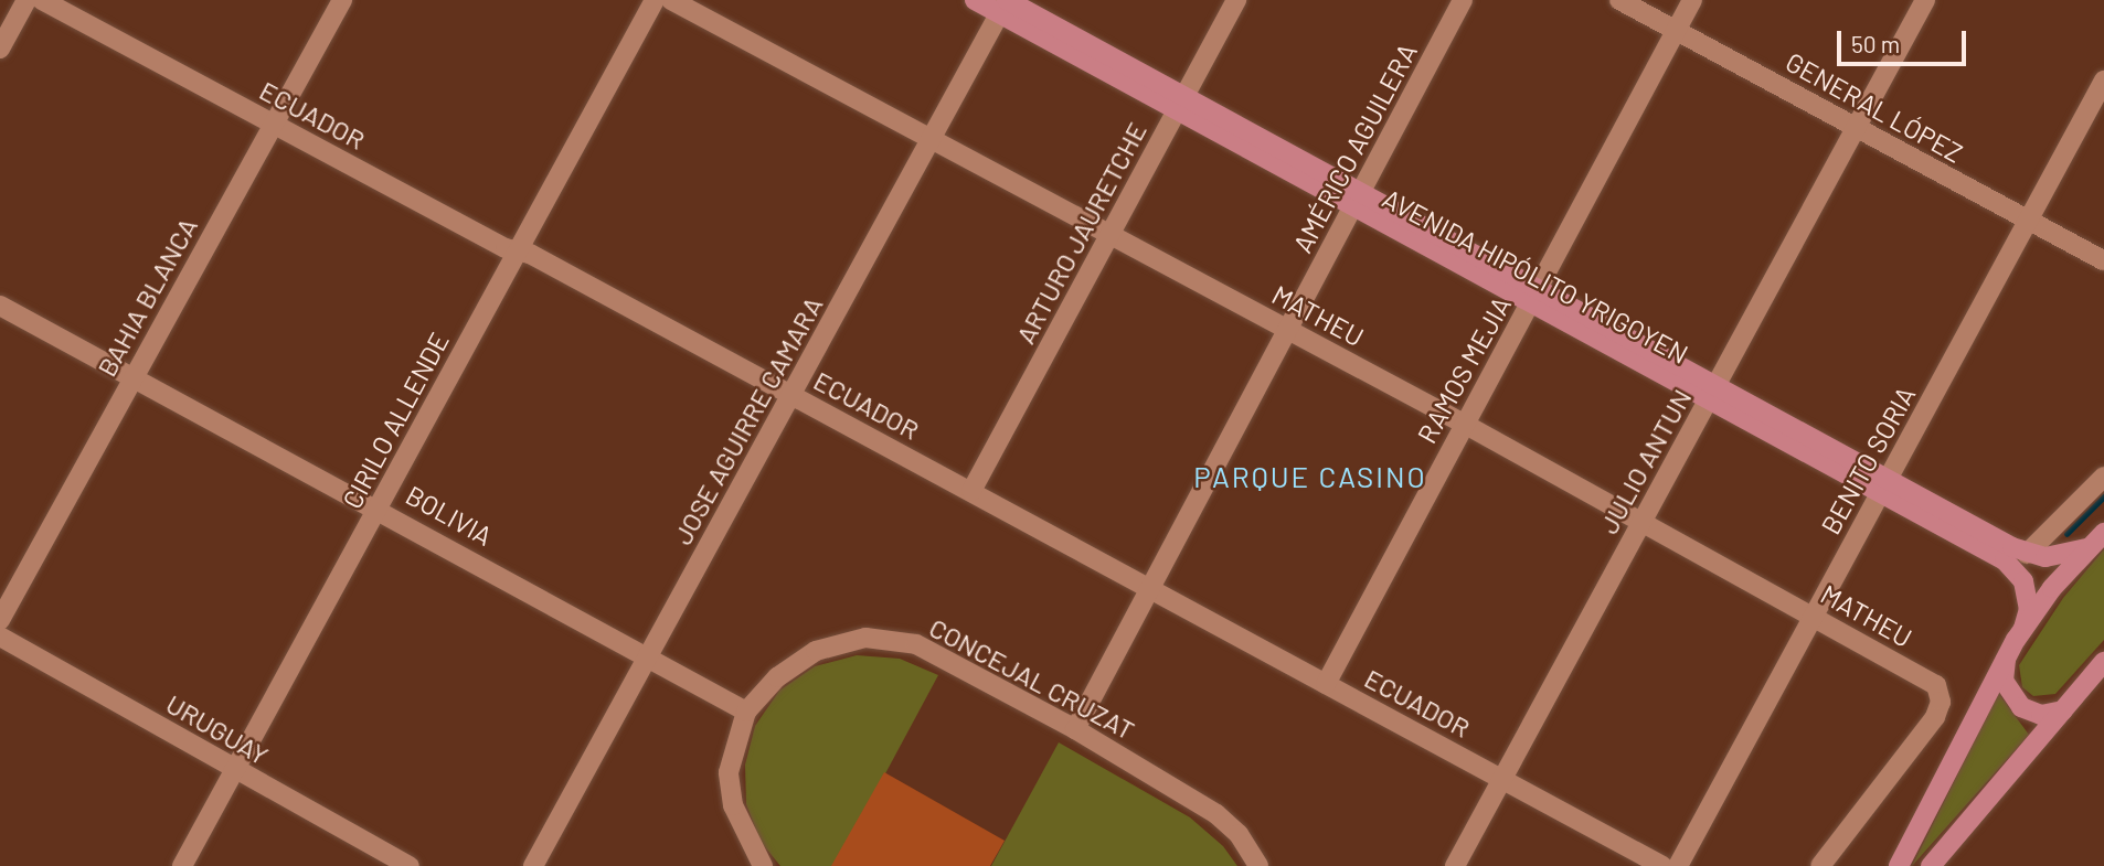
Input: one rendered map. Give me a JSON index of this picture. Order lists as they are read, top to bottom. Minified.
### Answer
{"streets":{"main road":["AVENIDA HIPÓLITO YRIGOYEN"],"street":["GENERAL LÓPEZ","ECUADOR","AMÉRICO AGUILERA","ARTURO JAURETCHE","BAHIA BLANCA","MATHEU","RAMOS MEJIA","CIRILO ALLENDE","JOSE AGUIRRE CAMARA","BENITO SORIA","JULIO ANTUN","BOLIVIA","CONCEJAL CRUZAT","URUGUAY"]},"crossings":[["GENERAL LÓPEZ","RAMOS MEJIA"],["GENERAL LÓPEZ","BENITO SORIA"],["GENERAL LÓPEZ","JULIO ANTUN"],["ECUADOR","AMÉRICO AGUILERA"],["ECUADOR","ARTURO JAURETCHE"],["ECUADOR","BAHIA BLANCA"],["ECUADOR","RAMOS MEJIA"],["ECUADOR","CIRILO ALLENDE"],["ECUADOR","JOSE AGUIRRE CAMARA"],["ECUADOR","JULIO ANTUN"],["AMÉRICO AGUILERA","AVENIDA HIPÓLITO YRIGOYEN"],["AMÉRICO AGUILERA","MATHEU"],["AMÉRICO AGUILERA","CONCEJAL CRUZAT"],["ARTURO JAURETCHE","AVENIDA HIPÓLITO YRIGOYEN"],["ARTURO JAURETCHE","MATHEU"],["AVENIDA HIPÓLITO YRIGOYEN","RAMOS MEJIA"],["AVENIDA HIPÓLITO YRIGOYEN","JOSE AGUIRRE CAMARA"],["AVENIDA HIPÓLITO YRIGOYEN","BENITO SORIA"],["AVENIDA HIPÓLITO YRIGOYEN","JULIO ANTUN"],["BAHIA BLANCA","BOLIVIA"],["MATHEU","RAMOS MEJIA"],["MATHEU","JOSE AGUIRRE CAMARA"],["MATHEU","BENITO SORIA"],["MATHEU","JULIO ANTUN"],["CIRILO ALLENDE","BOLIVIA"],["CIRILO ALLENDE","URUGUAY"],["JOSE AGUIRRE CAMARA","BOLIVIA"],["BOLIVIA","CONCEJAL CRUZAT"]],"districts":["PARQUE CASINO"],"scale_bar":"50 m"}
